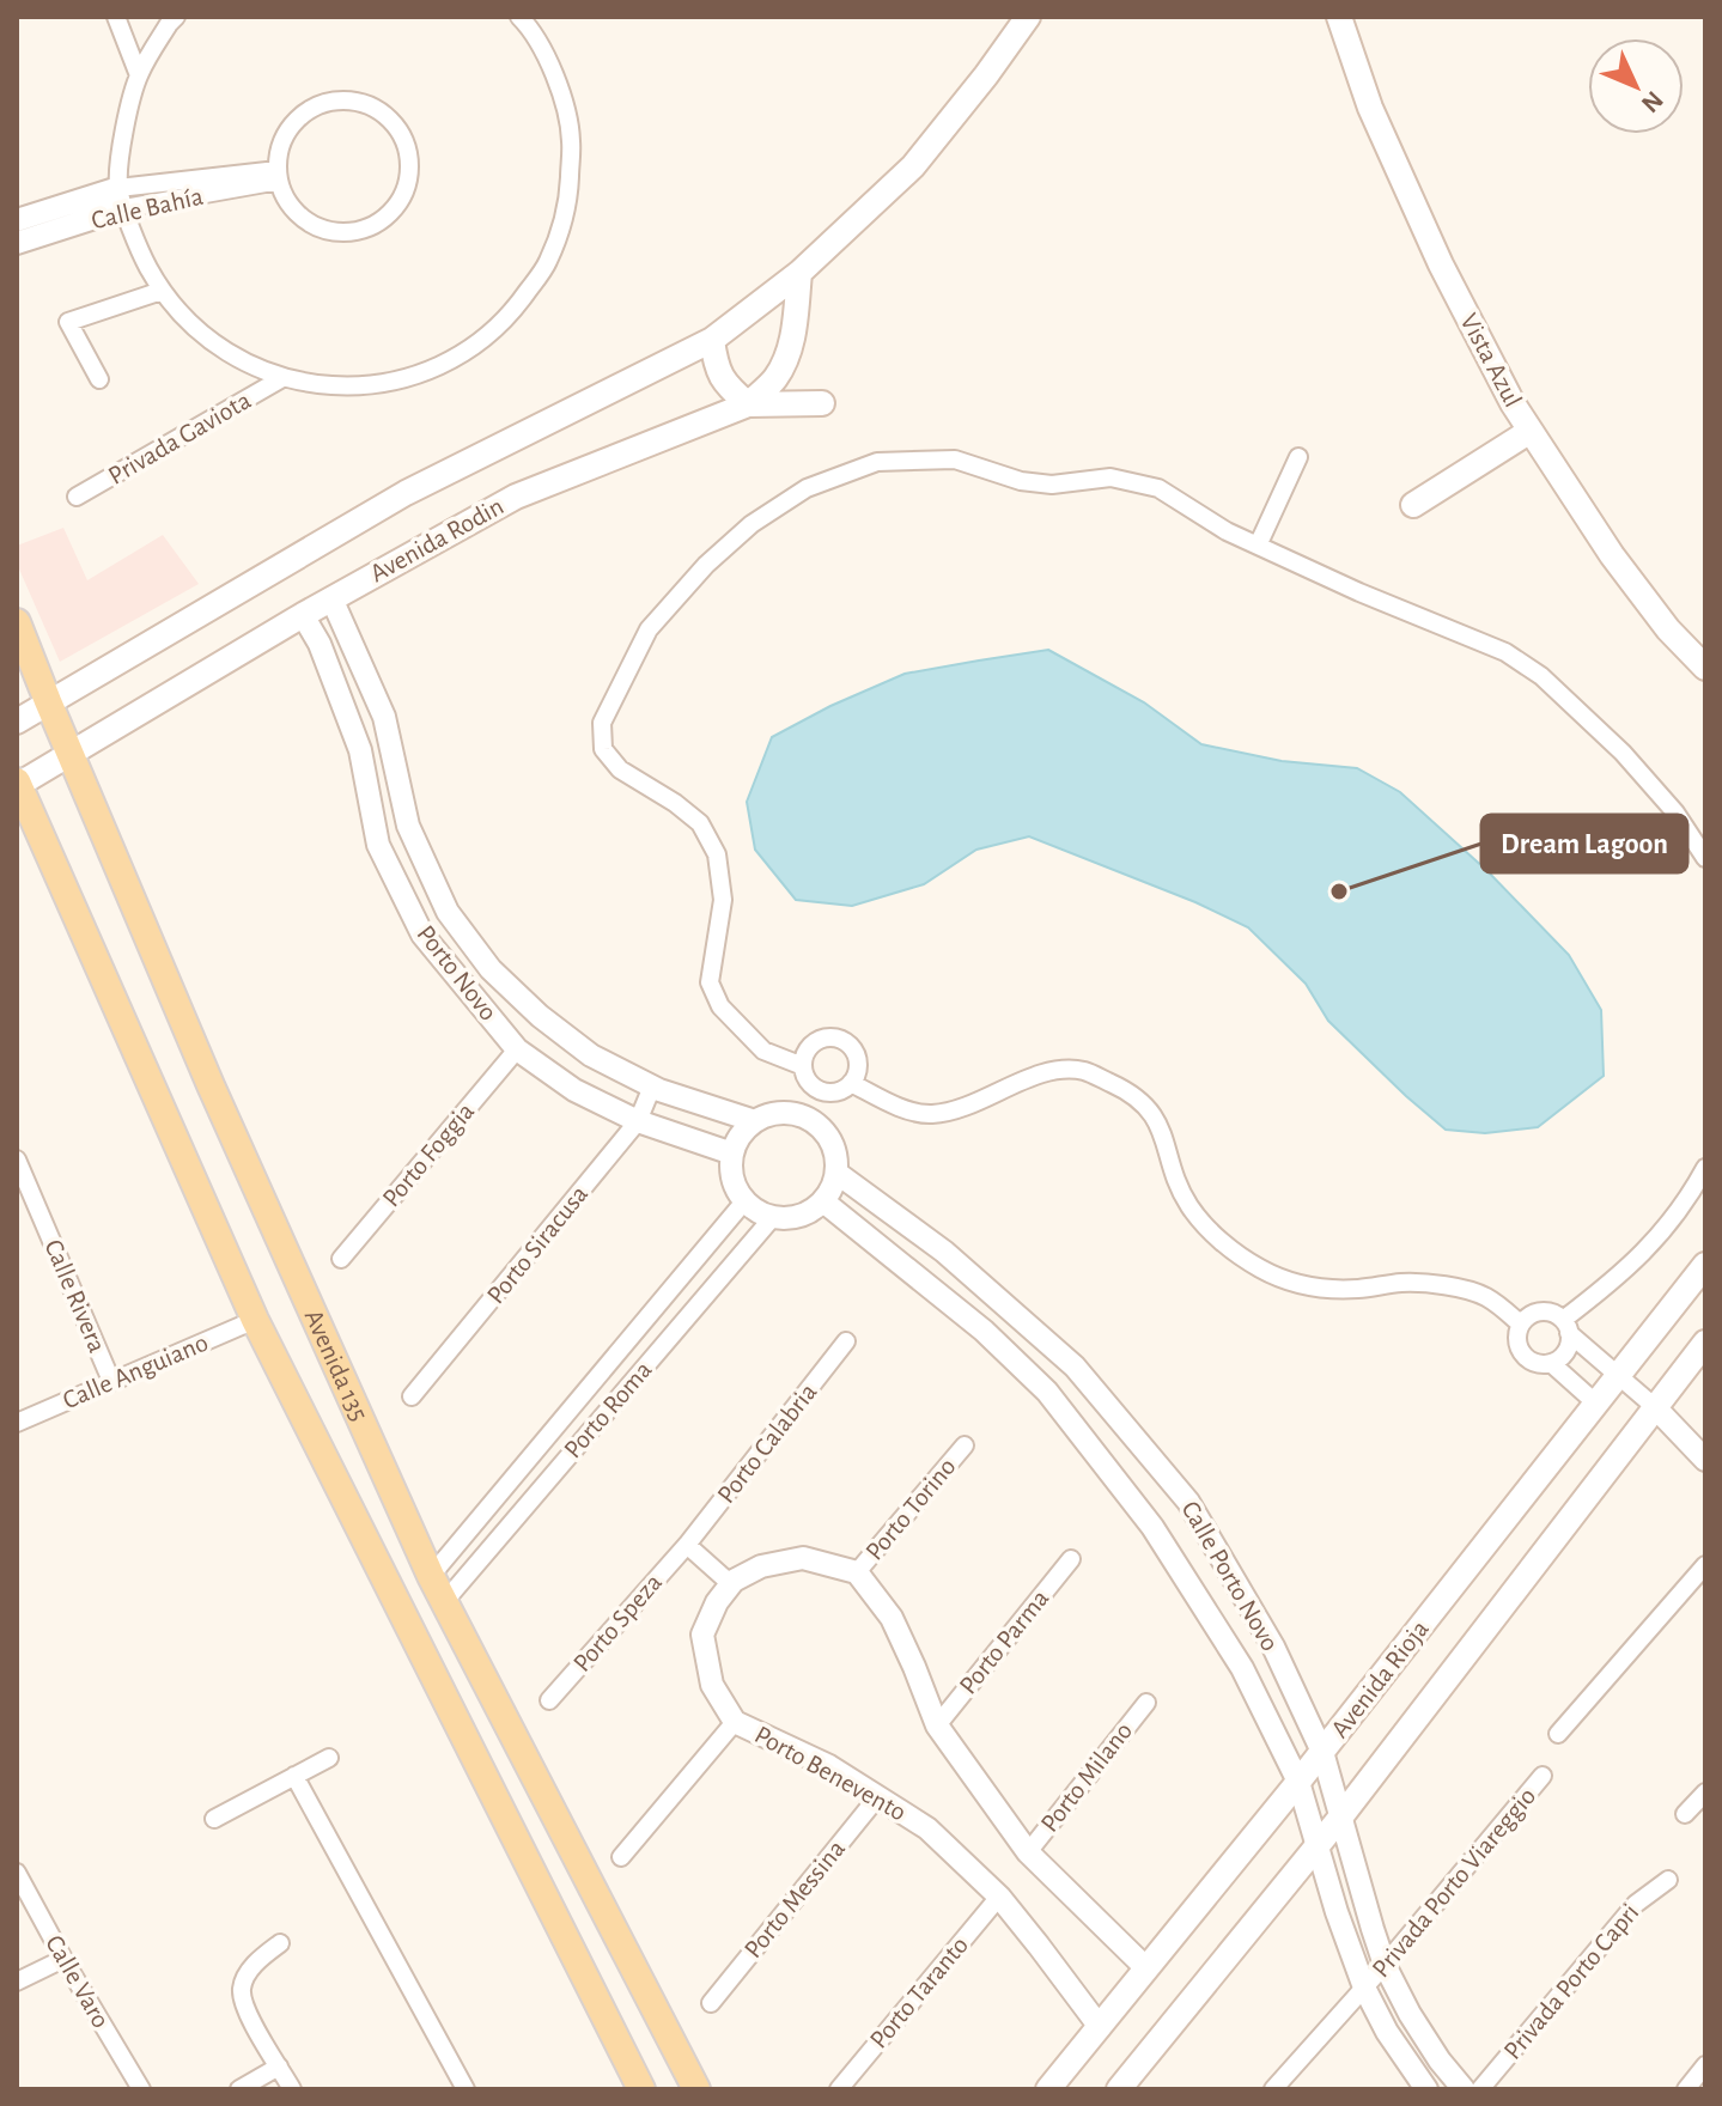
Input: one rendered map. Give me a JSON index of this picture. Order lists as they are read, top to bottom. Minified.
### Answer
{"streets":{"main road":["Vista Azul","Avenida Rodin","Avenida 135","Avenida Rioja"],"street":["Calle Bahía","Privada Gaviota","Porto Novo","Porto Foggia","Porto Siracusa","Calle Rivera","Calle Anguiano","Porto Roma","Porto Calabria","Porto Torino","Calle Porto Novo","Porto Speza","Porto Parma","Porto Benevento","Porto Milano","Privada Porto Viareggio","Porto Messina","Calle Varo","Privada Porto Capri","Porto Taranto"]},"crossings":[["Avenida Rodin","Porto Novo"],["Avenida Rodin","Avenida 135"],["Porto Novo","Porto Foggia"],["Porto Novo","Porto Siracusa"],["Porto Novo","Porto Roma"],["Porto Novo","Calle Porto Novo"],["Calle Rivera","Calle Anguiano"],["Avenida 135","Calle Anguiano"],["Avenida 135","Porto Roma"],["Porto Roma","Calle Porto Novo"],["Porto Calabria","Porto Speza"],["Calle Porto Novo","Avenida Rioja"],["Calle Porto Novo","Privada Porto Viareggio"],["Avenida Rioja","Porto Benevento"],["Porto Benevento","Porto Messina"],["Porto Benevento","Porto Taranto"]],"places":["Dream Lagoon"],"north":"bottom right"}
